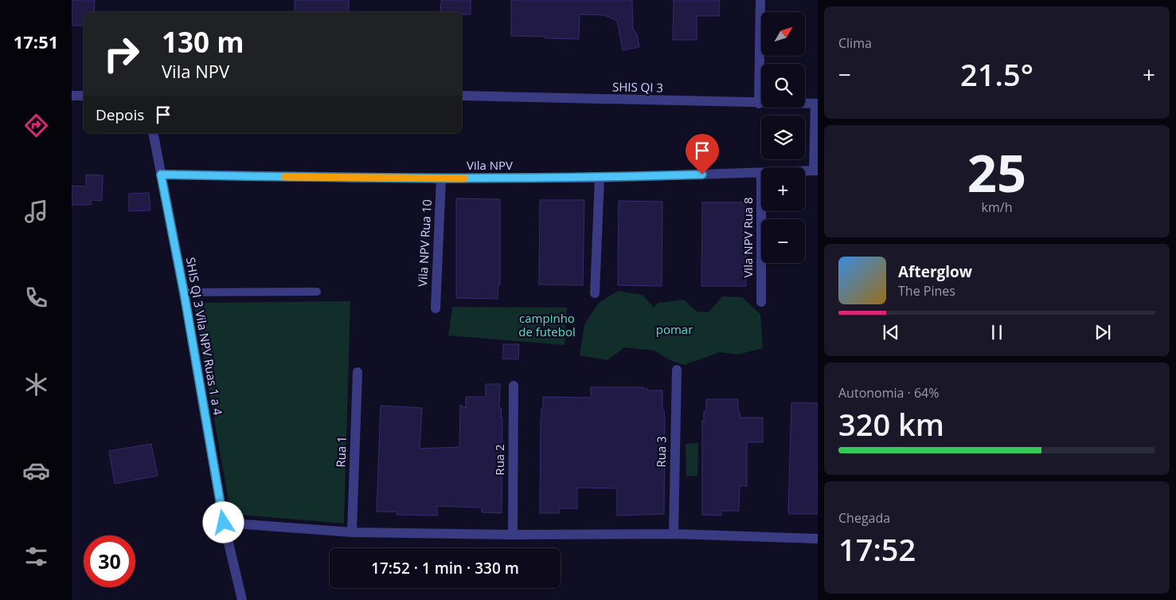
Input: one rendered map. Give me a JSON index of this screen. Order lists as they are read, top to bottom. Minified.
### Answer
{"streets":{"street":["SHIS QI 3","Vila NPV","Vila NPV Rua 8","Vila NPV Rua 10","SHIS QI 3 Vila NPV Ruas 1 a 4","Rua 1","Rua 3","Rua 2"]},"crossings":[["Vila NPV","Vila NPV Rua 10"],["Vila NPV","SHIS QI 3 Vila NPV Ruas 1 a 4"]],"parks":["campinho de futebol","pomar"],"north":"top right","page":{"tabs":"17:51","tile":["Clima",["25","km/h"],["Autonomia · 64%","320 km"],["Chegada","17:52"]],"map_buttons":["+","−"],"turn":["130 m","Vila NPV"],"heat":["−","21.5°","+"],"then":"Depois","song":["Afterglow","The Pines"],"limit":"30","trip":"17:52 · 1 min · 330 m"}}
